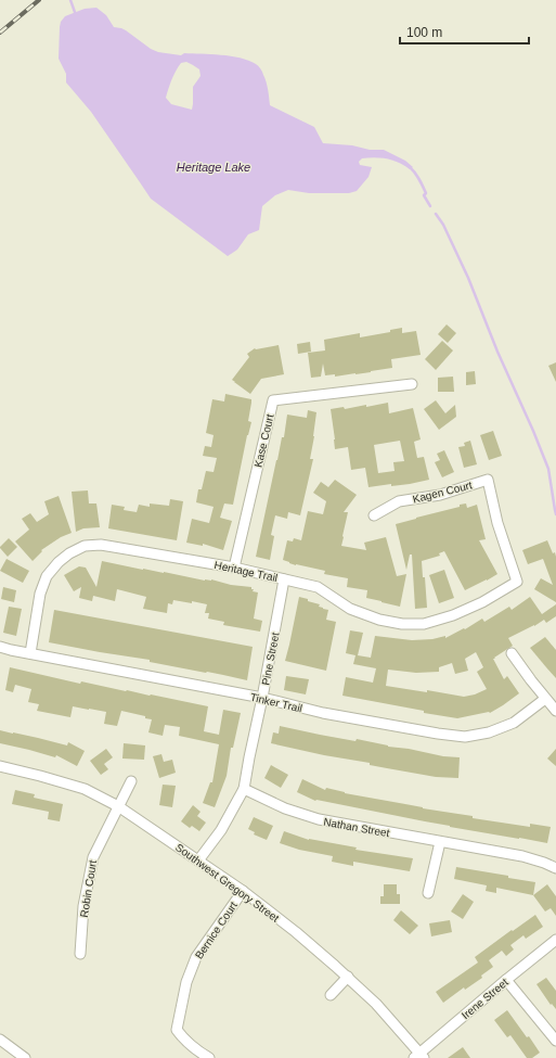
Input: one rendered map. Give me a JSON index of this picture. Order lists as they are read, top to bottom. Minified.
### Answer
{"streets":{"street":["Kase Court","Kagen Court","Heritage Trail","Pine Street","Tinker Trail","Nathan Street","Southwest Gregory Street","Robin Court","Bernice Court","Irene Street"]},"crossings":[["Kase Court","Heritage Trail"],["Kagen Court","Heritage Trail"],["Heritage Trail","Pine Street"],["Heritage Trail","Tinker Trail"],["Pine Street","Tinker Trail"],["Pine Street","Nathan Street"],["Southwest Gregory Street","Robin Court"],["Southwest Gregory Street","Bernice Court"],["Southwest Gregory Street","Irene Street"]],"water":["Heritage Lake"],"scale_bar":"100 m"}
